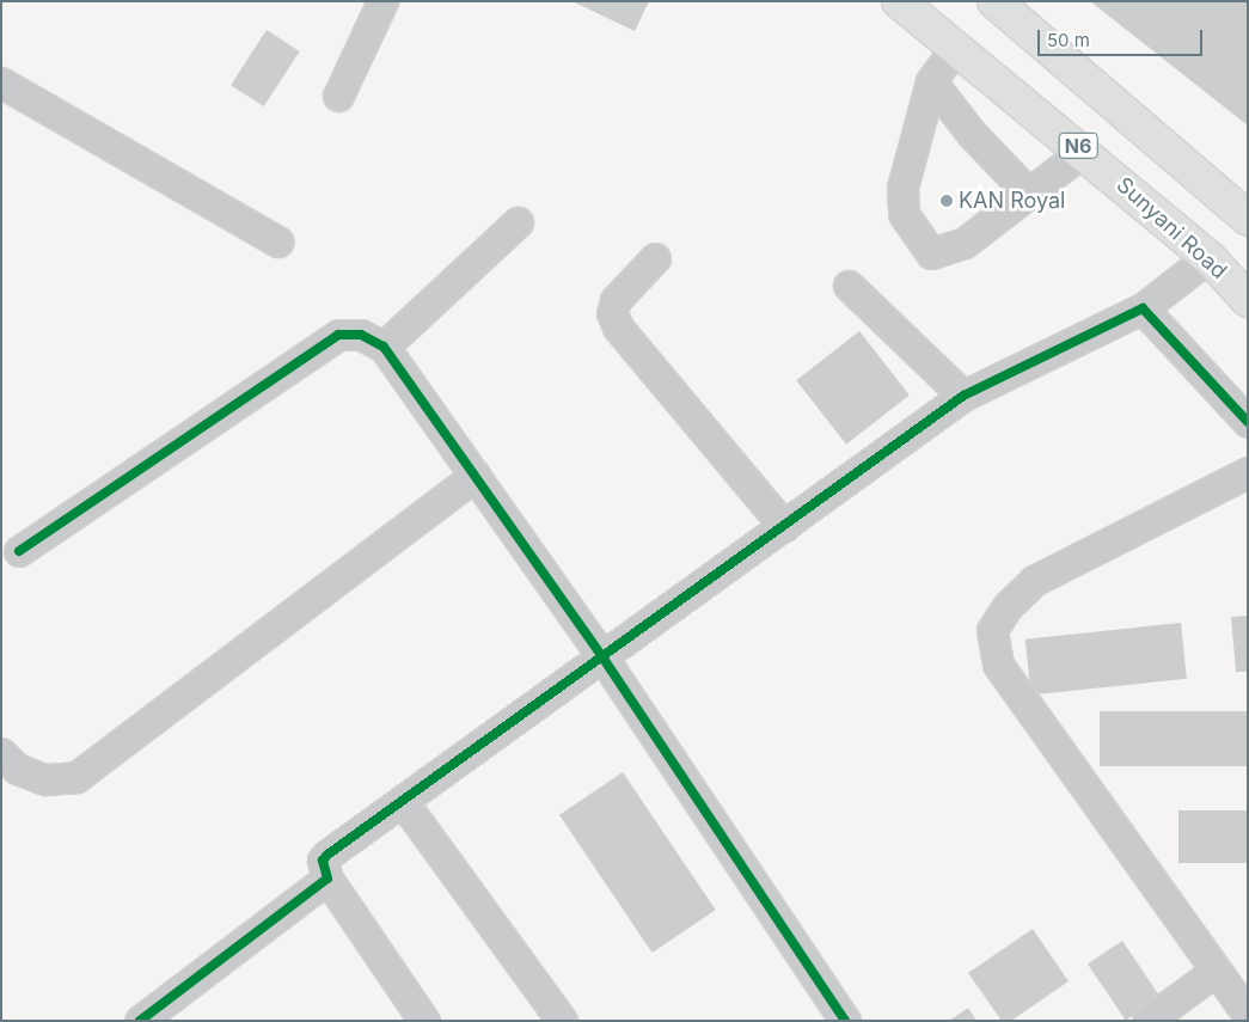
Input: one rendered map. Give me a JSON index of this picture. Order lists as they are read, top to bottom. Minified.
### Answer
{"streets":{"main road":["N6","Sunyani Road"]},"places":["KAN Royal"],"scale_bar":"50 m"}
